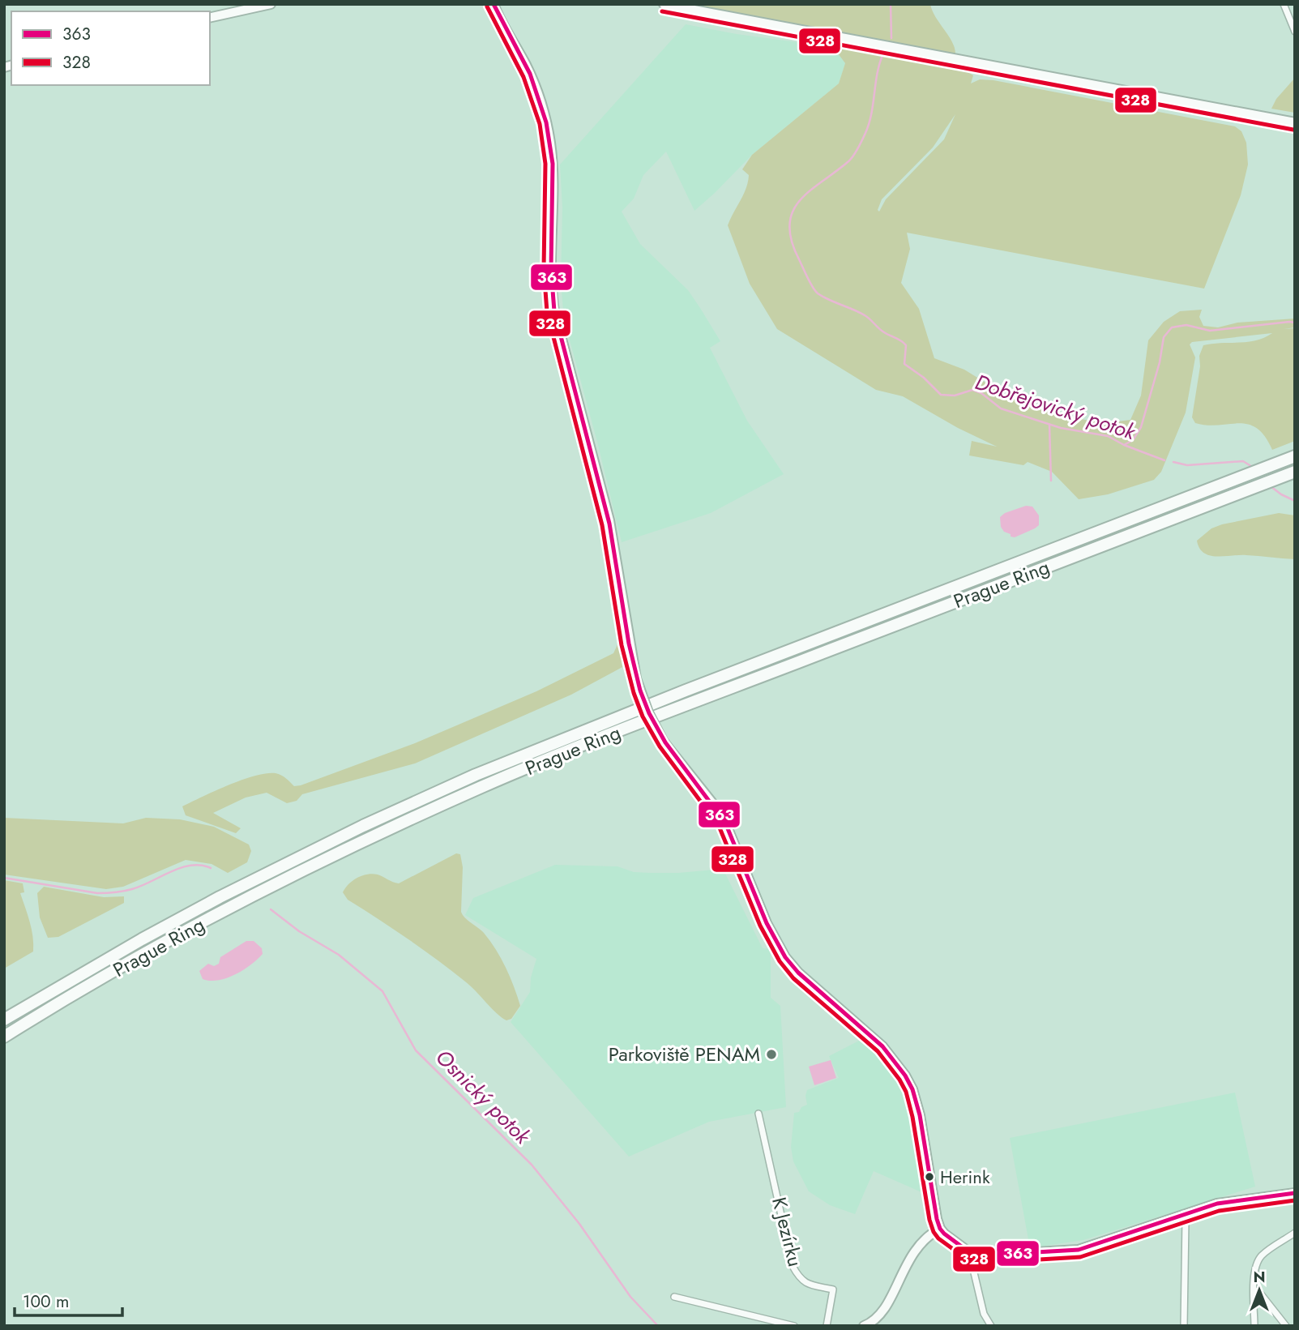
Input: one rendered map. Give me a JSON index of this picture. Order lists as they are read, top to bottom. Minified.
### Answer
{"streets":{"highway":["Prague Ring"],"street":["K Jezírku"]},"water":["Dobřejovický potok","Osnický potok"],"places":["Parkoviště PENAM","Herink"],"lines":["transit line 363","transit line 328"],"legend":["363","328"],"scale_bar":"100 m","north":"top"}
